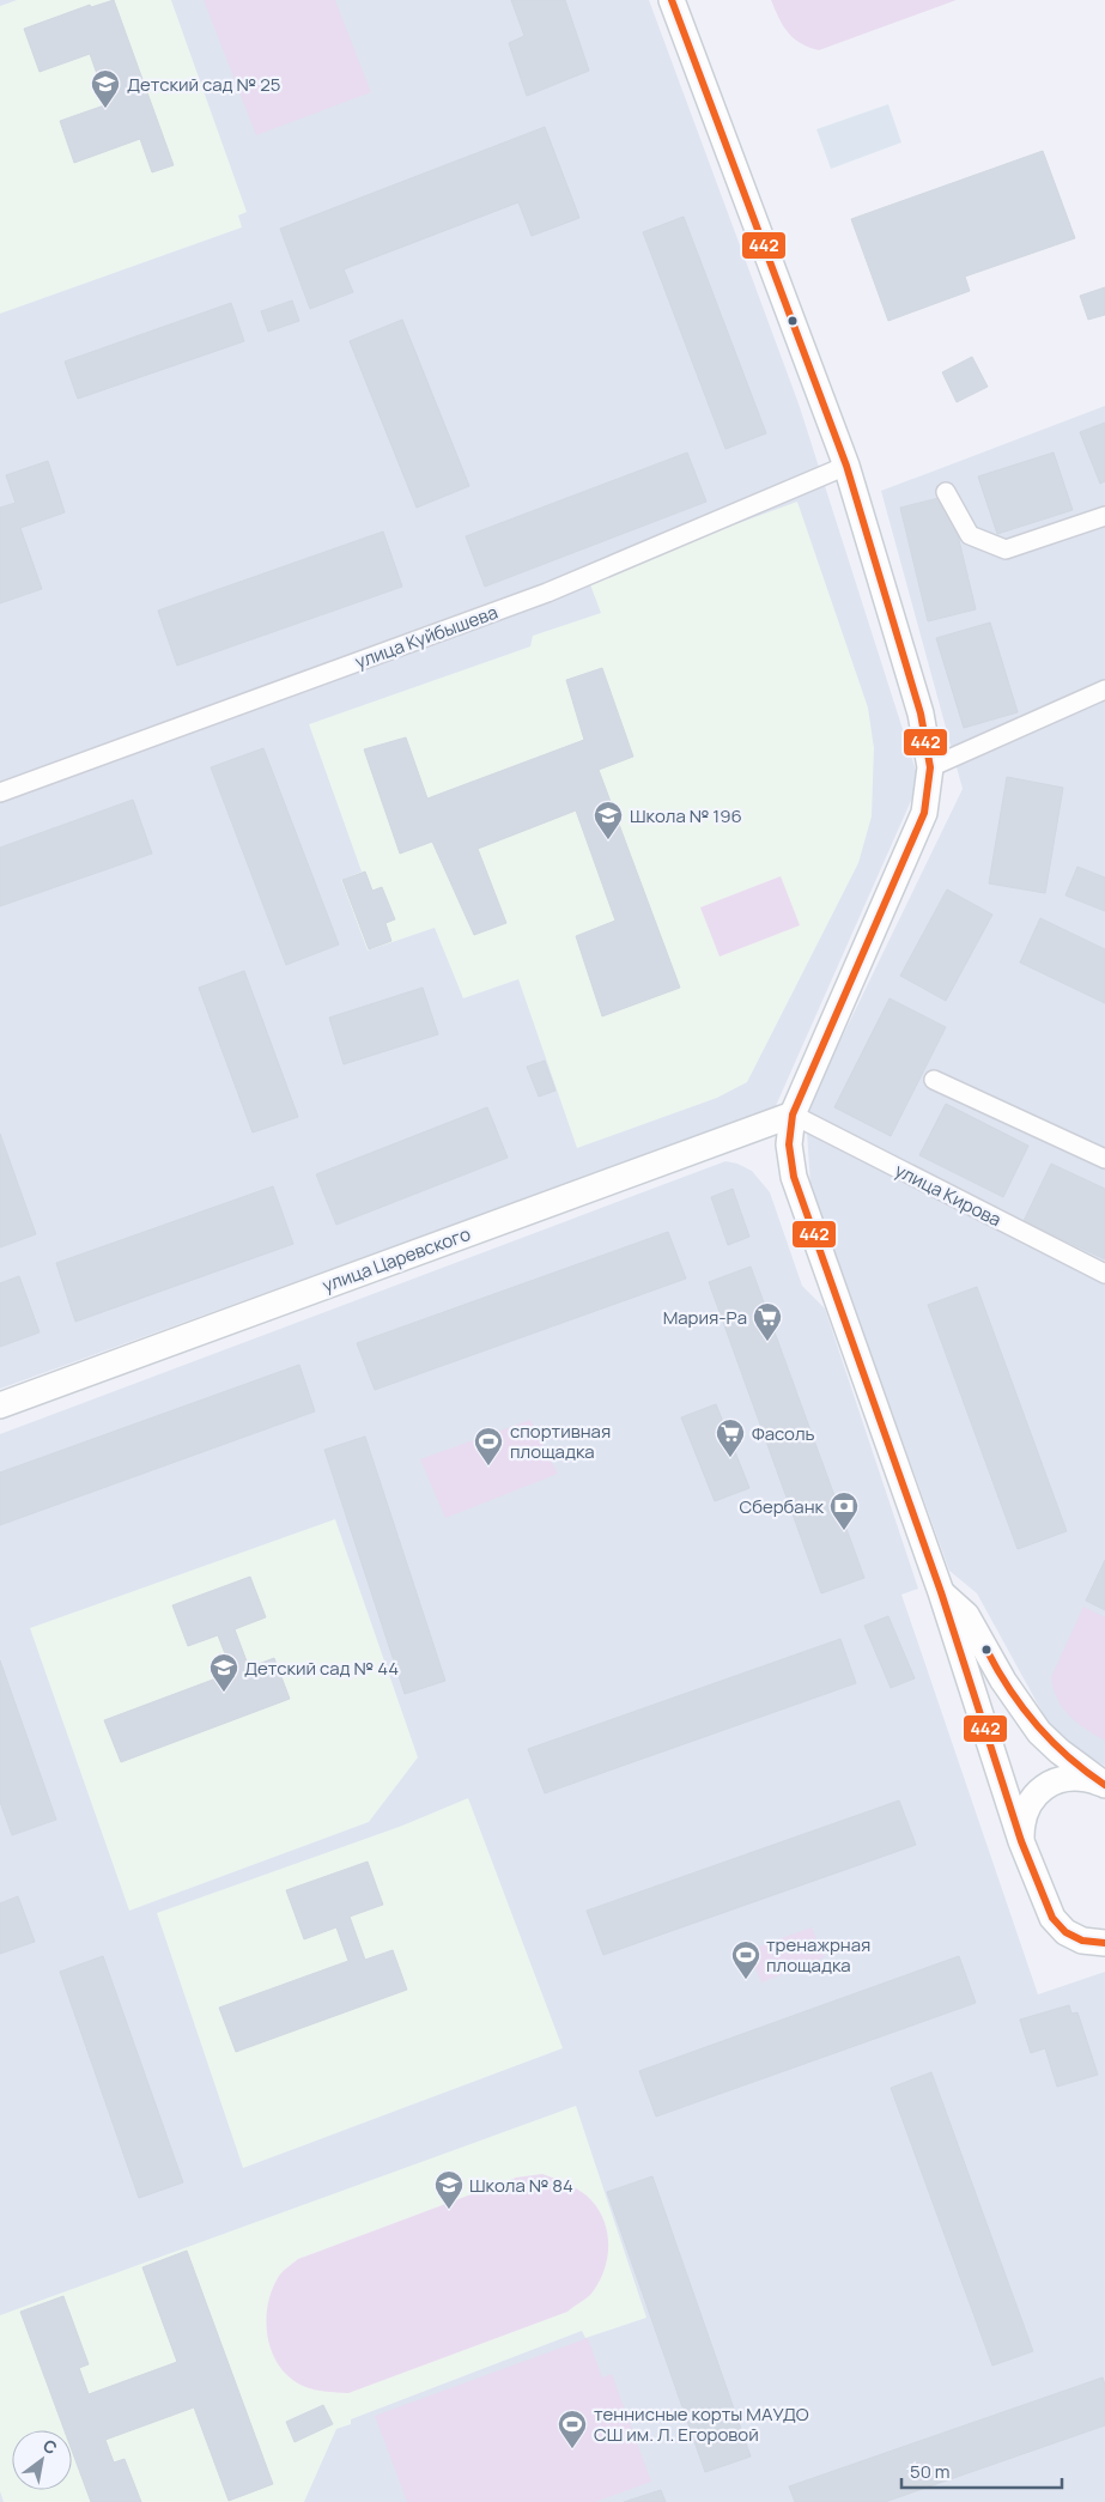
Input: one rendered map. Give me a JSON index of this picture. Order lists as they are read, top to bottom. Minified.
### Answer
{"streets":{"main road":["улица Царевского"],"street":["улица Куйбышева","улица Кирова"]},"crossings":[["улица Кирова","улица Царевского"]],"places":{"school or university":["Детский сад № 25","Школа № 196","Детский сад № 44","Школа № 84"],"supermarket":["Мария-Ра","Фасоль"],"sports":["спортивная площадка","тренажрная площадка","теннисные корты МАУДО СШ им. Л. Егоровой"],"bank":["Сбербанк"]},"lines":["transit line 442"],"scale_bar":"50 m","north":"top right"}
